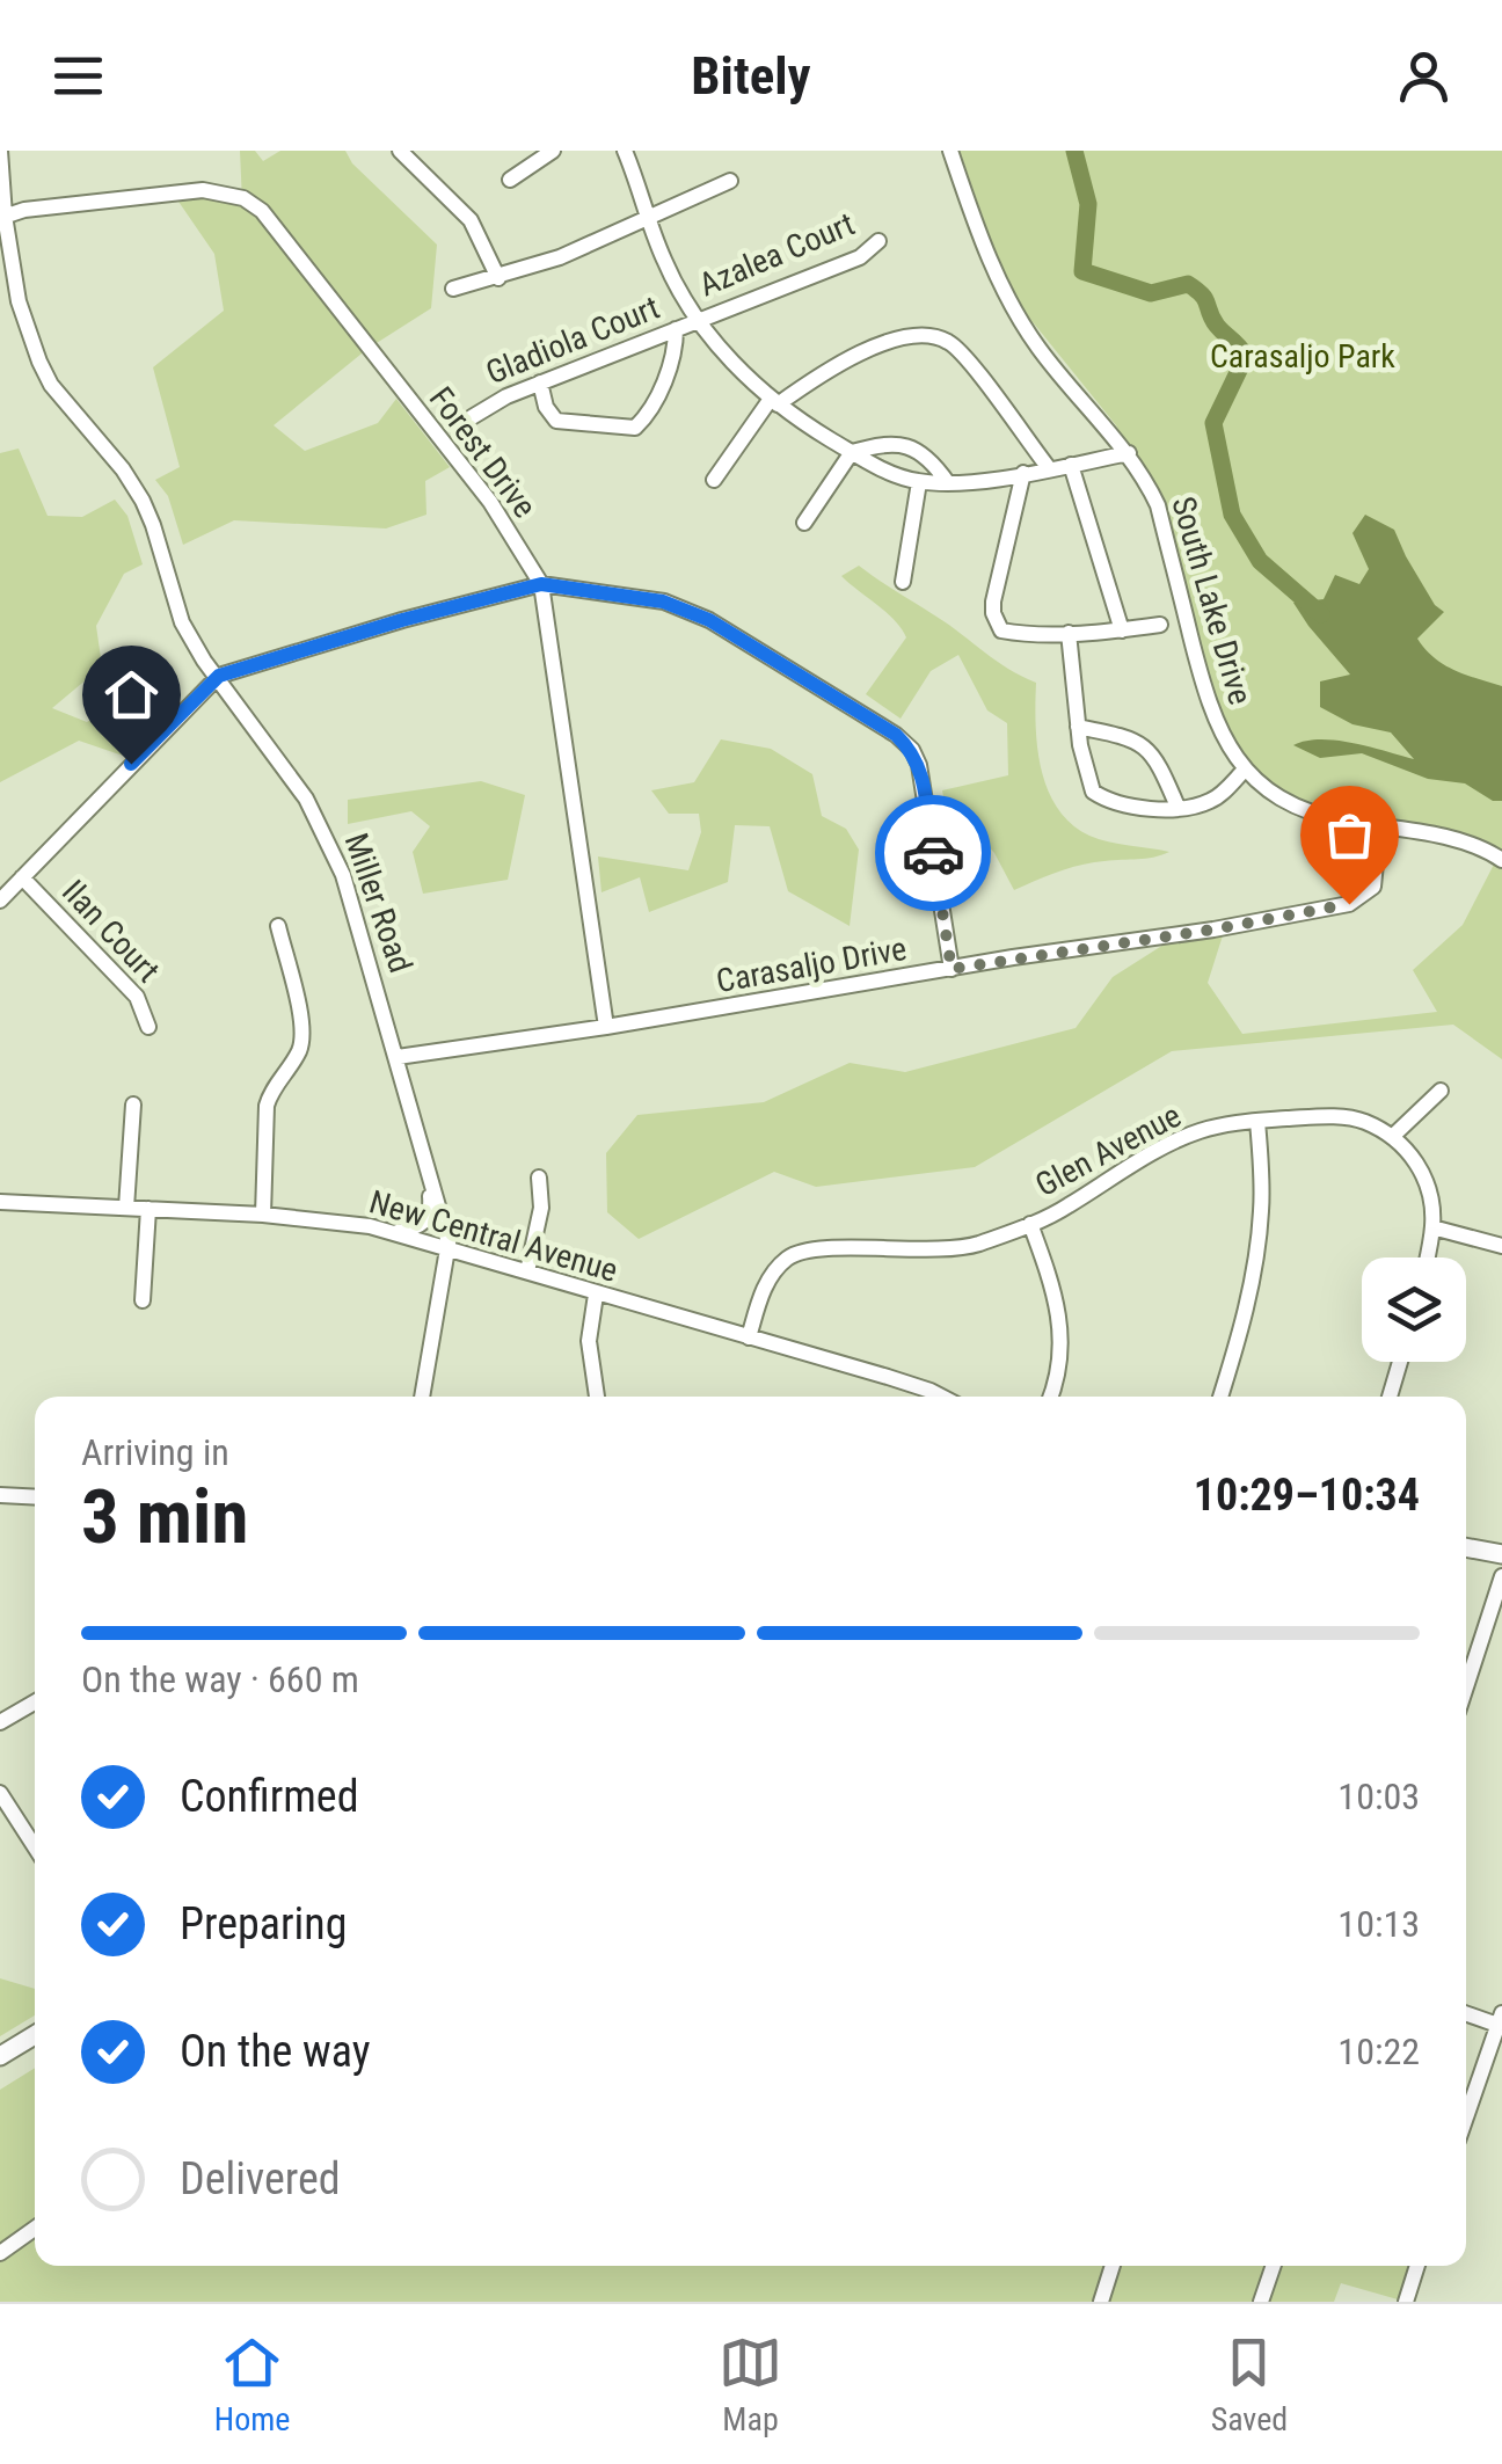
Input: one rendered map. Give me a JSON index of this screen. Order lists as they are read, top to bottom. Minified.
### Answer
{"streets":{"street":["Azalea Court","Gladiola Court","Forest Drive","South Lake Drive","Miller Road","Ilan Court","Carasaljo Drive","Glen Avenue","New Central Avenue"]},"crossings":[["Azalea Court","Gladiola Court"],["Forest Drive","Miller Road"],["Forest Drive","Carasaljo Drive"],["South Lake Drive","Carasaljo Drive"],["Miller Road","Carasaljo Drive"],["Miller Road","New Central Avenue"],["Glen Avenue","New Central Avenue"]],"parks":["Carasaljo Park"],"page":{"header":"Bitely","heading":["3 min","Arriving in","10:29–10:34"],"bar":"On the way · 660 m","list":[["Confirmed","10:03"],["Preparing","10:13"],["On the way","10:22"],"Delivered"],"tabs":["Home","Map","Saved"]}}
